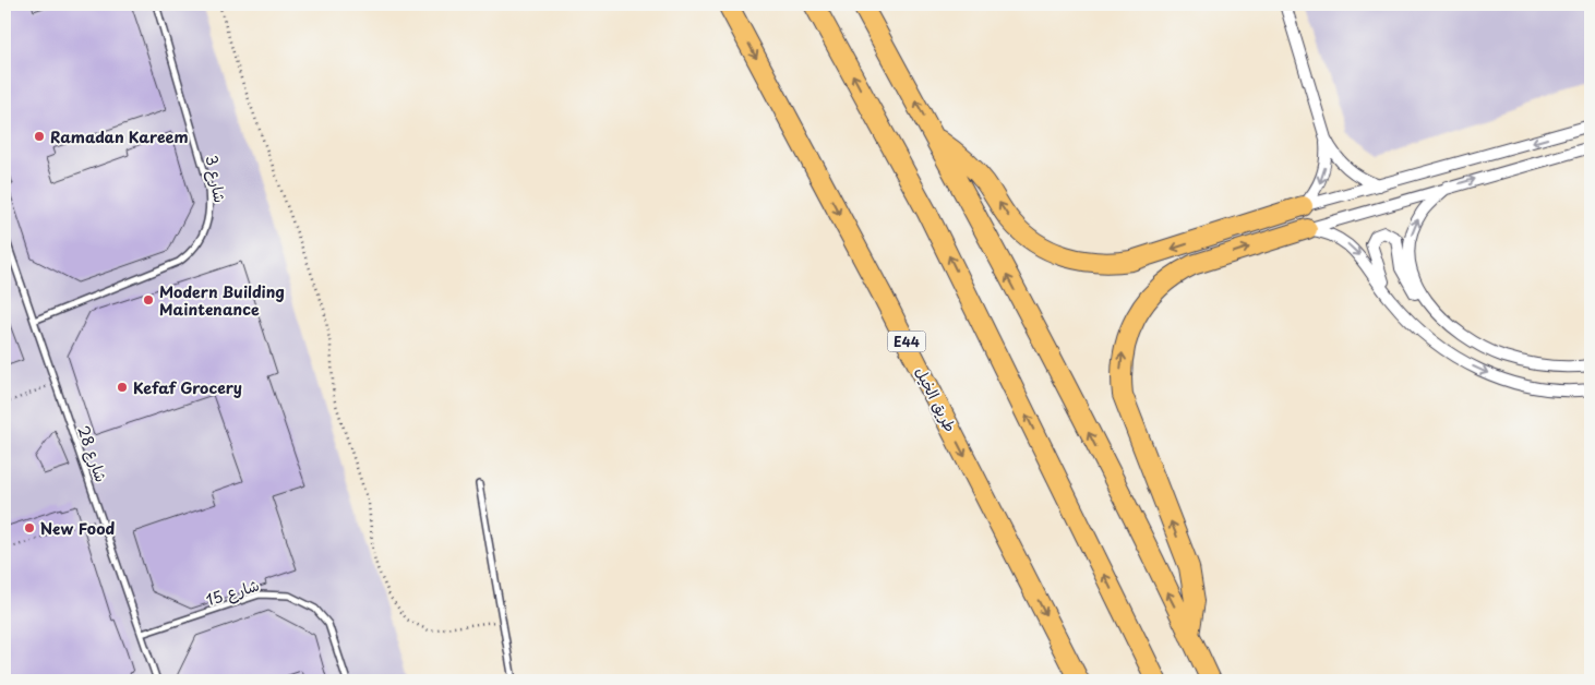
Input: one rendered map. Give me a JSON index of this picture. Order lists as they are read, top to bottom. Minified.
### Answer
{"streets":{"highway":["E44","طريق الخيل"],"lane":["شارع 3","شارع 28","شارع 15"]},"crossings":[["شارع 3","شارع 28"],["شارع 28","شارع 15"]],"places":["Ramadan Kareem","Modern Building Maintenance","Kefaf Grocery","New Food"]}
